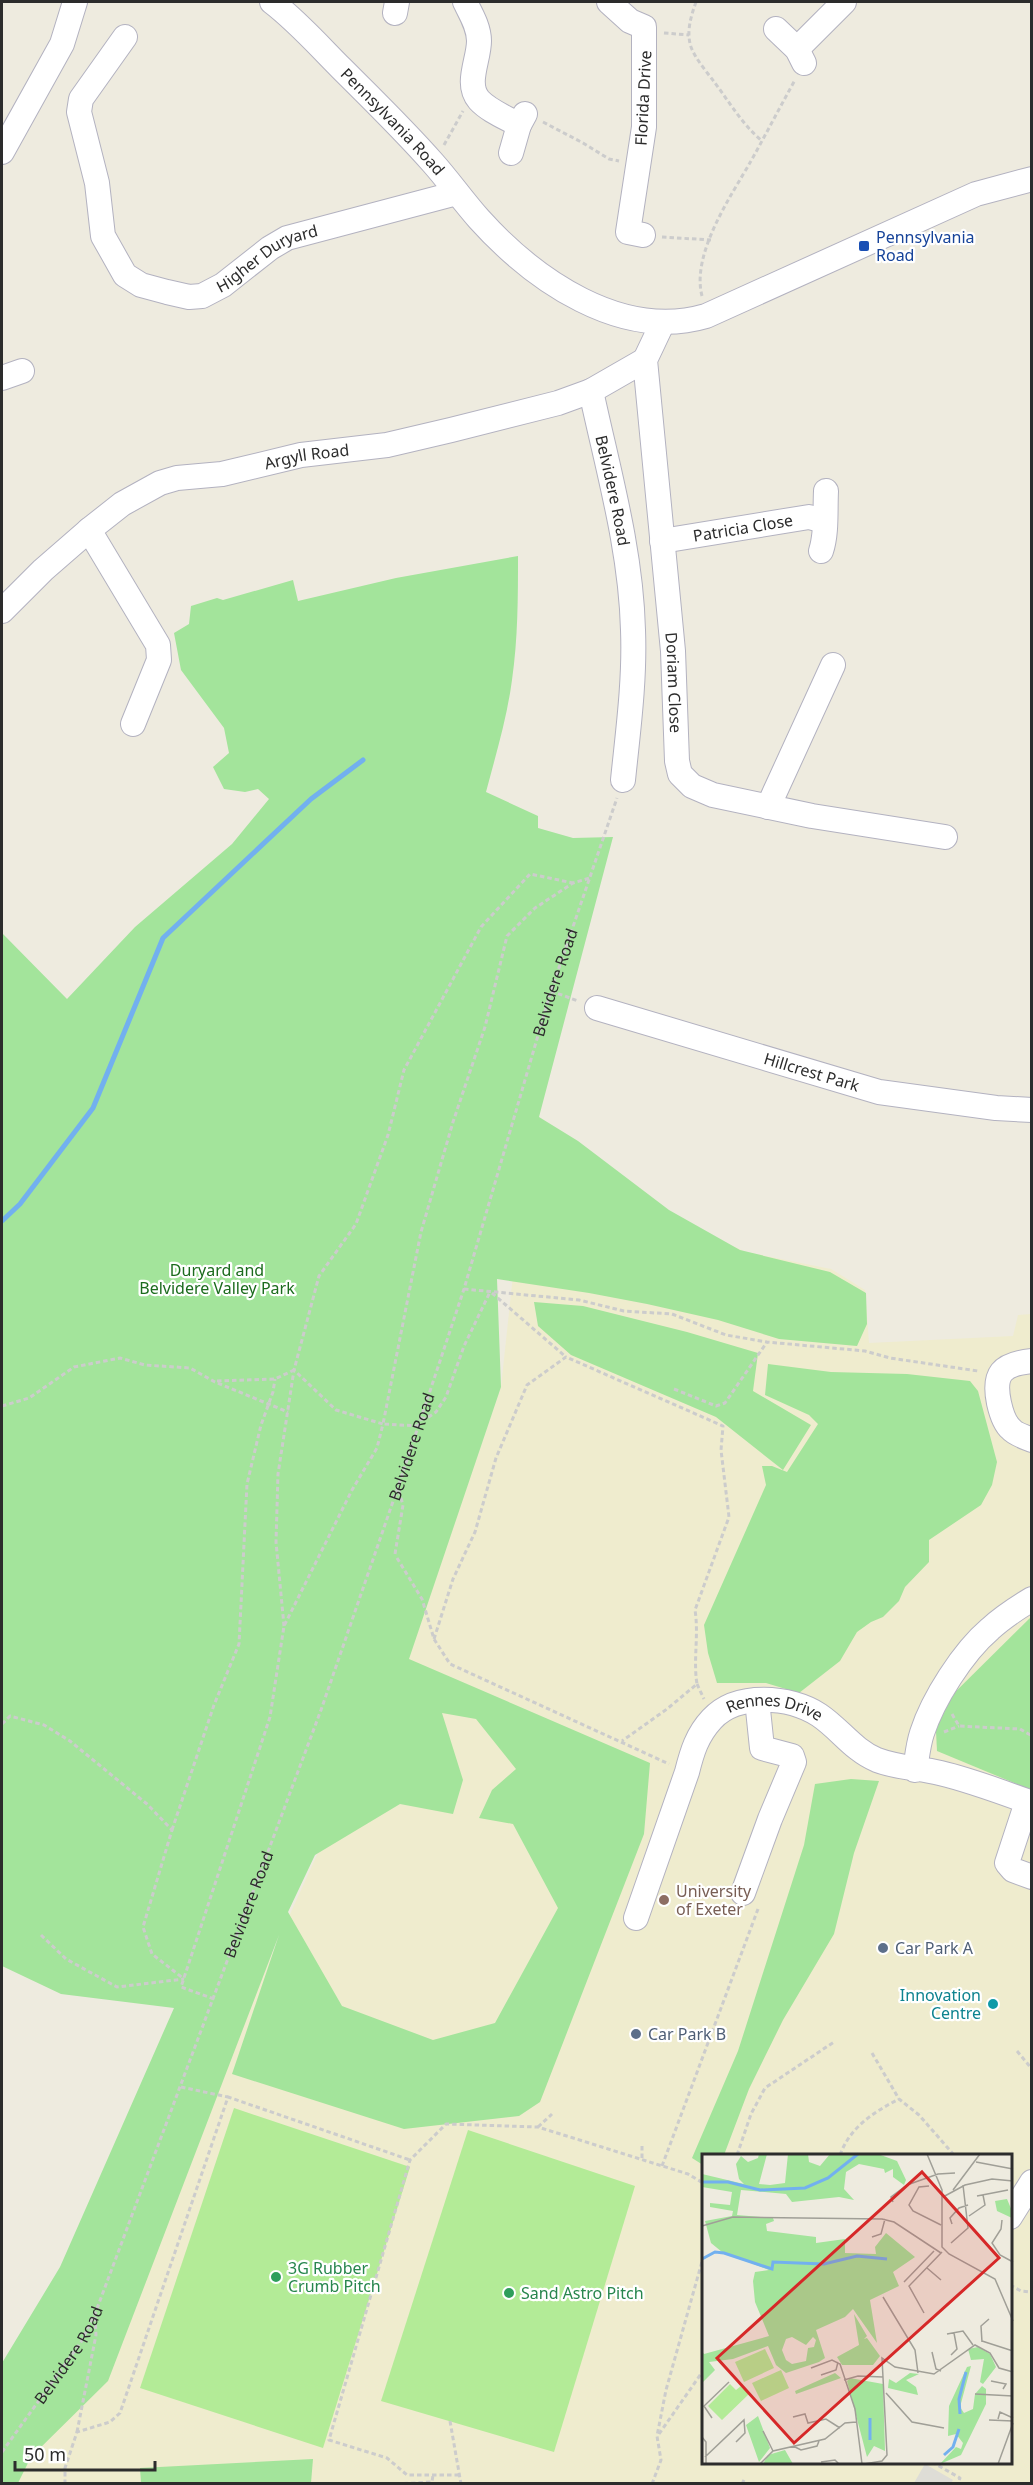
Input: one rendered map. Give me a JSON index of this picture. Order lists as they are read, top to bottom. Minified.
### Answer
{"streets":{"street":["Florida Drive","Pennsylvania Road","Higher Duryard","Argyll Road","Belvidere Road","Patricia Close","Doriam Close","Hillcrest Park","Rennes Drive"]},"crossings":[["Pennsylvania Road","Higher Duryard"],["Argyll Road","Belvidere Road"],["Argyll Road","Doriam Close"],["Patricia Close","Doriam Close"]],"parks":["Duryard and Belvidere Valley Park"],"places":{"transit":["Pennsylvania Road"],"other":["University of Exeter","Car Park A","Innovation Centre","Car Park B","3G Rubber Crumb Pitch","Sand Astro Pitch"]},"scale_bar":"50 m"}
